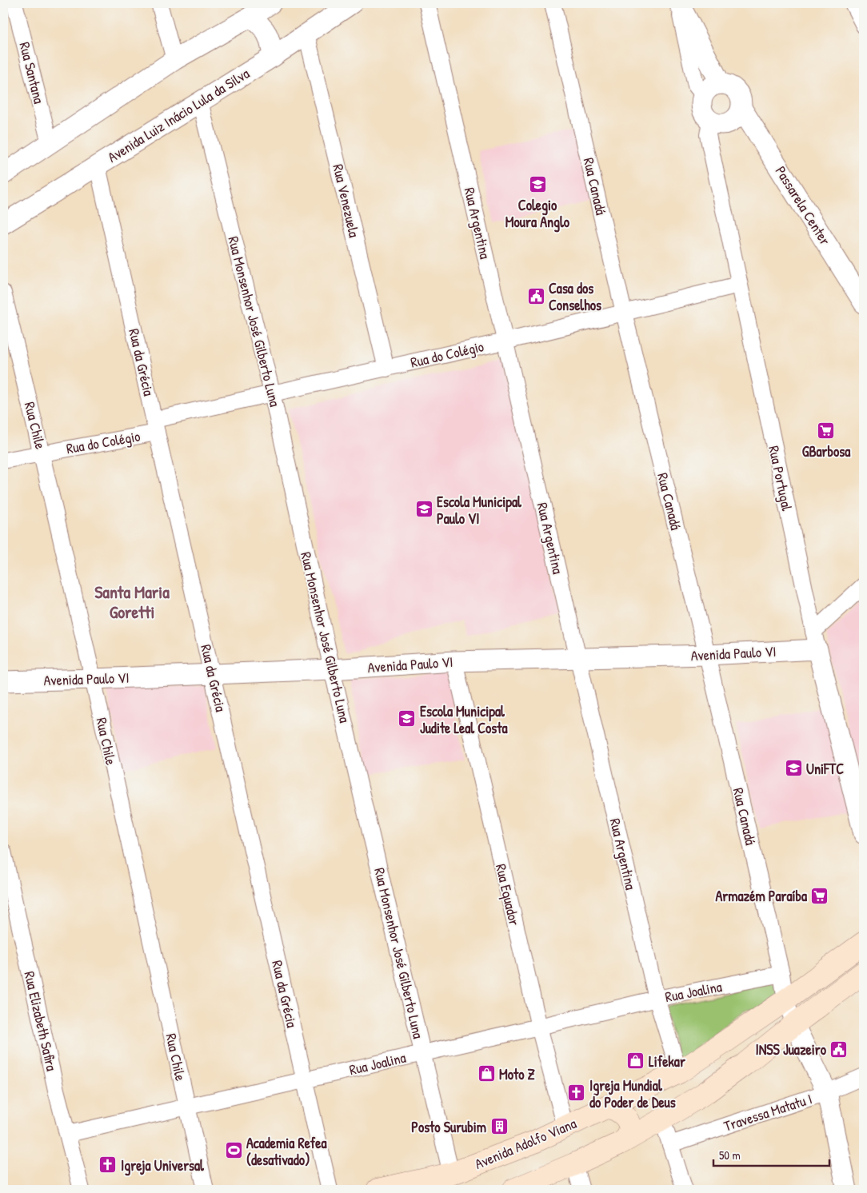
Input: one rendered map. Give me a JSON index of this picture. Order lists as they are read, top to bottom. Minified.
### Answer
{"streets":{"main road":["Avenida Adolfo Viana"],"street":["Rua Santana","Avenida Luiz Inácio Lula da Silva","Rua Canadá","Rua Venezuela","Passarela Center","Rua Argentina","Rua Monsenhor José Gilberto Luna","Rua do Colégio","Rua da Grécia","Rua Chile","Rua Portugal","Avenida Paulo VI","Rua Equador","Rua Joalina","Rua Elizabeth Safira","Travessa Matatu I"]},"crossings":[["Avenida Luiz Inácio Lula da Silva","Rua Venezuela"],["Avenida Luiz Inácio Lula da Silva","Rua Monsenhor José Gilberto Luna"],["Avenida Luiz Inácio Lula da Silva","Rua da Grécia"],["Rua Canadá","Rua do Colégio"],["Rua Canadá","Avenida Paulo VI"],["Rua Canadá","Rua Joalina"],["Rua Canadá","Avenida Adolfo Viana"],["Rua Venezuela","Rua do Colégio"],["Passarela Center","Rua Portugal"],["Rua Argentina","Rua do Colégio"],["Rua Argentina","Avenida Paulo VI"],["Rua Argentina","Rua Joalina"],["Rua Argentina","Avenida Adolfo Viana"],["Rua Monsenhor José Gilberto Luna","Rua do Colégio"],["Rua Monsenhor José Gilberto Luna","Avenida Paulo VI"],["Rua Monsenhor José Gilberto Luna","Rua Joalina"],["Rua Monsenhor José Gilberto Luna","Avenida Adolfo Viana"],["Rua do Colégio","Rua da Grécia"],["Rua do Colégio","Rua Chile"],["Rua do Colégio","Rua Portugal"],["Rua da Grécia","Avenida Paulo VI"],["Rua da Grécia","Rua Joalina"],["Rua Chile","Avenida Paulo VI"],["Rua Chile","Rua Joalina"],["Rua Portugal","Avenida Paulo VI"],["Avenida Paulo VI","Rua Equador"],["Rua Equador","Rua Joalina"],["Rua Equador","Avenida Adolfo Viana"],["Rua Joalina","Rua Elizabeth Safira"]],"districts":["Santa Maria Goretti"],"places":{"school or university":["Colegio Moura Anglo","Escola Municipal Paulo VI","Escola Municipal Judite Leal Costa","UniFTC"],"public building":["Casa dos Conselhos","INSS Juazeiro"],"supermarket":["GBarbosa","Armazém Paraíba"],"shop":["Lifekar","Moto Z"],"church":["Igreja Mundial do Poder de Deus","Igreja Universal"],"building":["Posto Surubim"],"sports":["Academia Refea (desativado)"]},"scale_bar":"50 m"}
